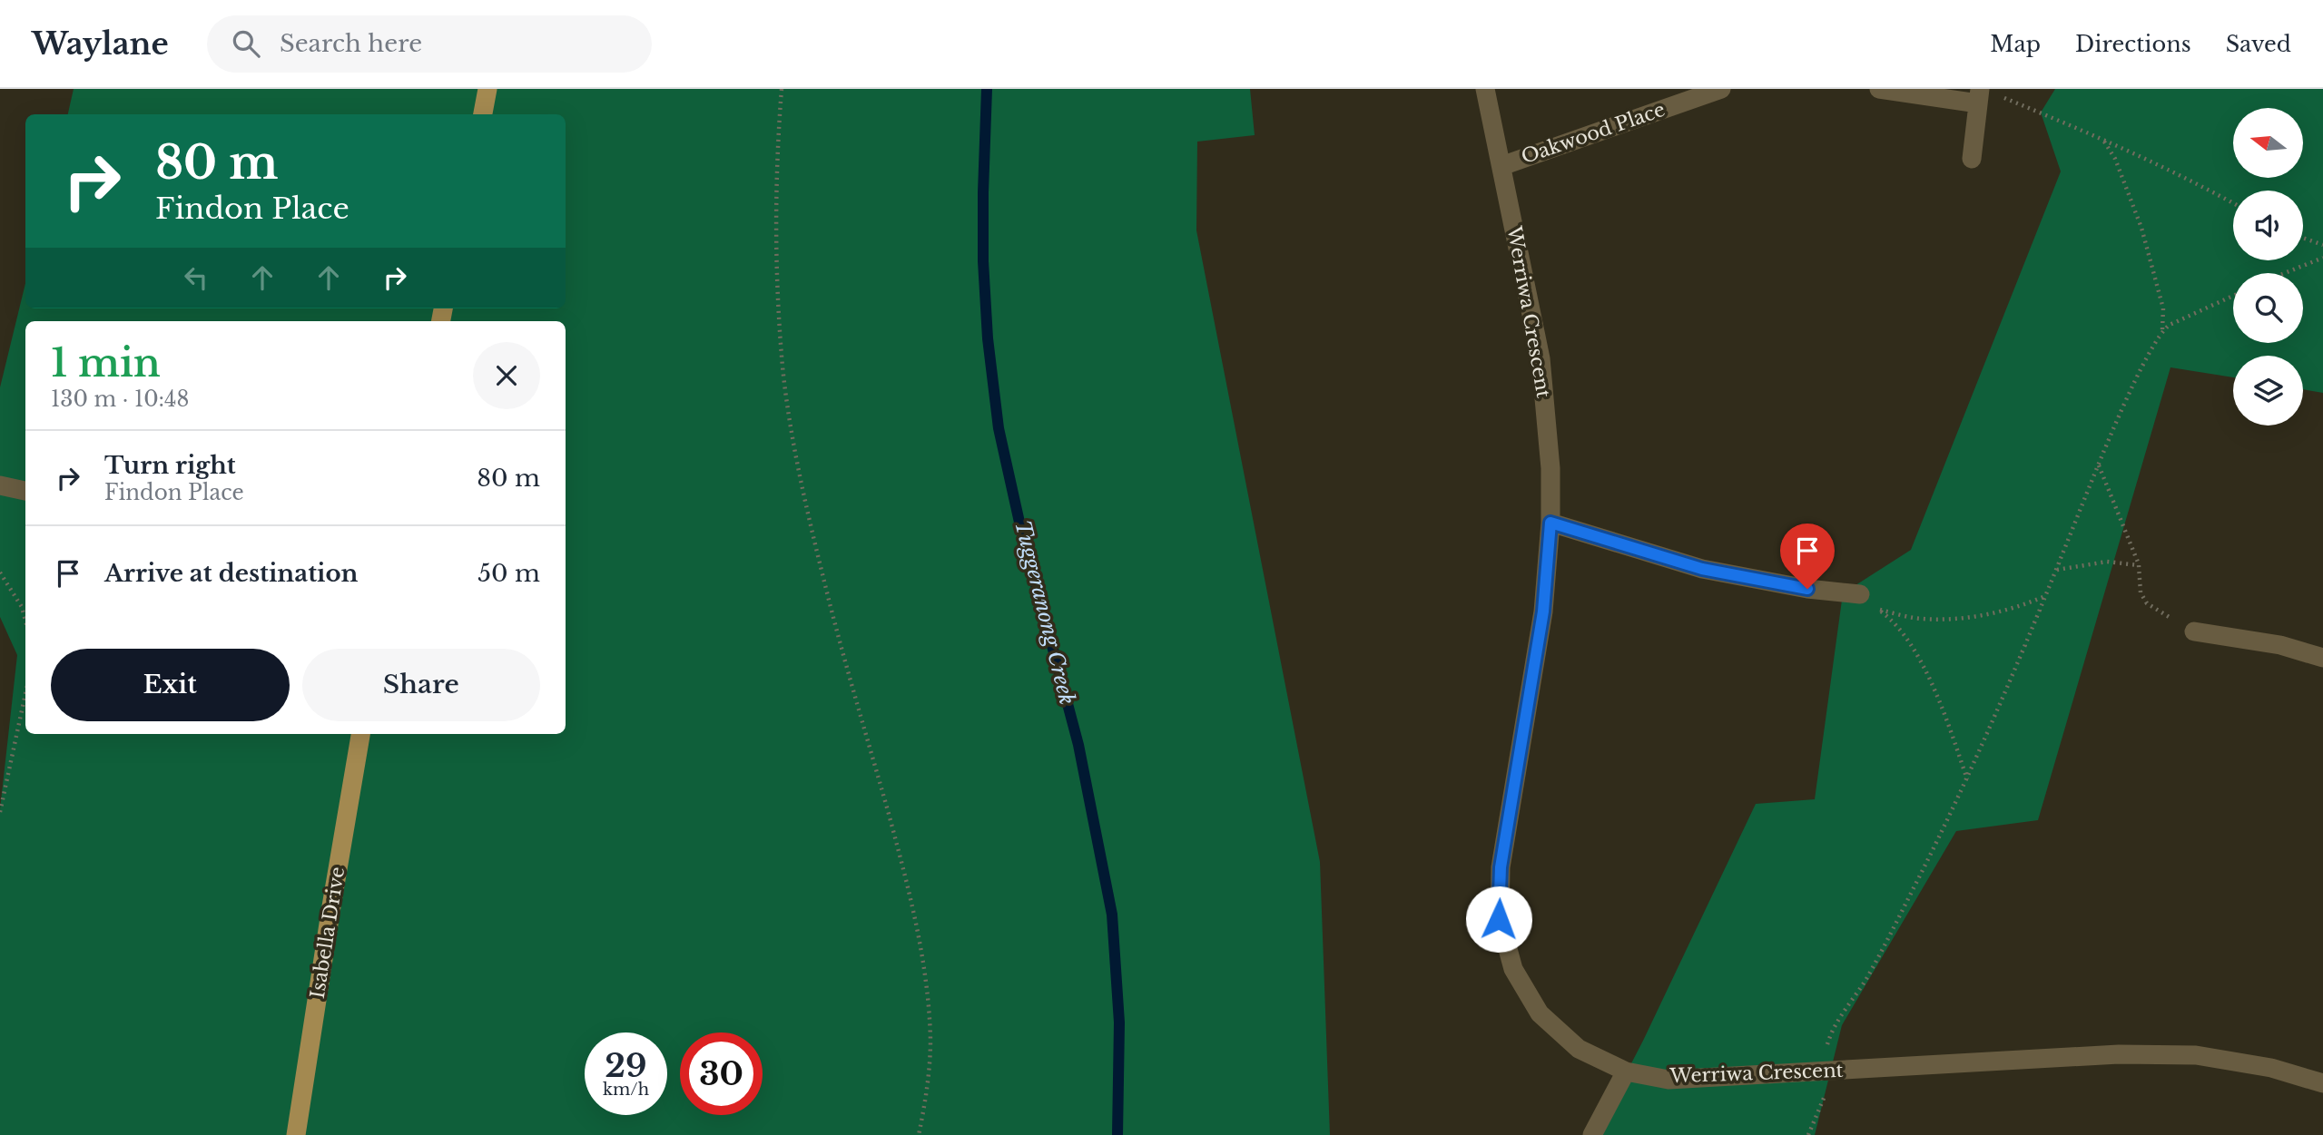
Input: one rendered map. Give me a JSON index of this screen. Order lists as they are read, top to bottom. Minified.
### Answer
{"streets":{"main road":["Isabella Drive"],"street":["Oakwood Place","Werriwa Crescent"]},"crossings":[["Oakwood Place","Werriwa Crescent"]],"water":["Tuggeranong Creek"],"north":"left","page":{"header":"Waylane","search":"Search here","nav":["Map","Directions","Saved"],"turn":["80 m","Findon Place"],"heading":["1 min","130 m · 10:48"],"list":[{"name":"Turn right","note":"Findon Place","value":"80 m"},{"name":"Arrive at destination","value":"50 m"}],"buttons":["Exit","Share"],"speed":"29 km/h","limit":"30"}}
